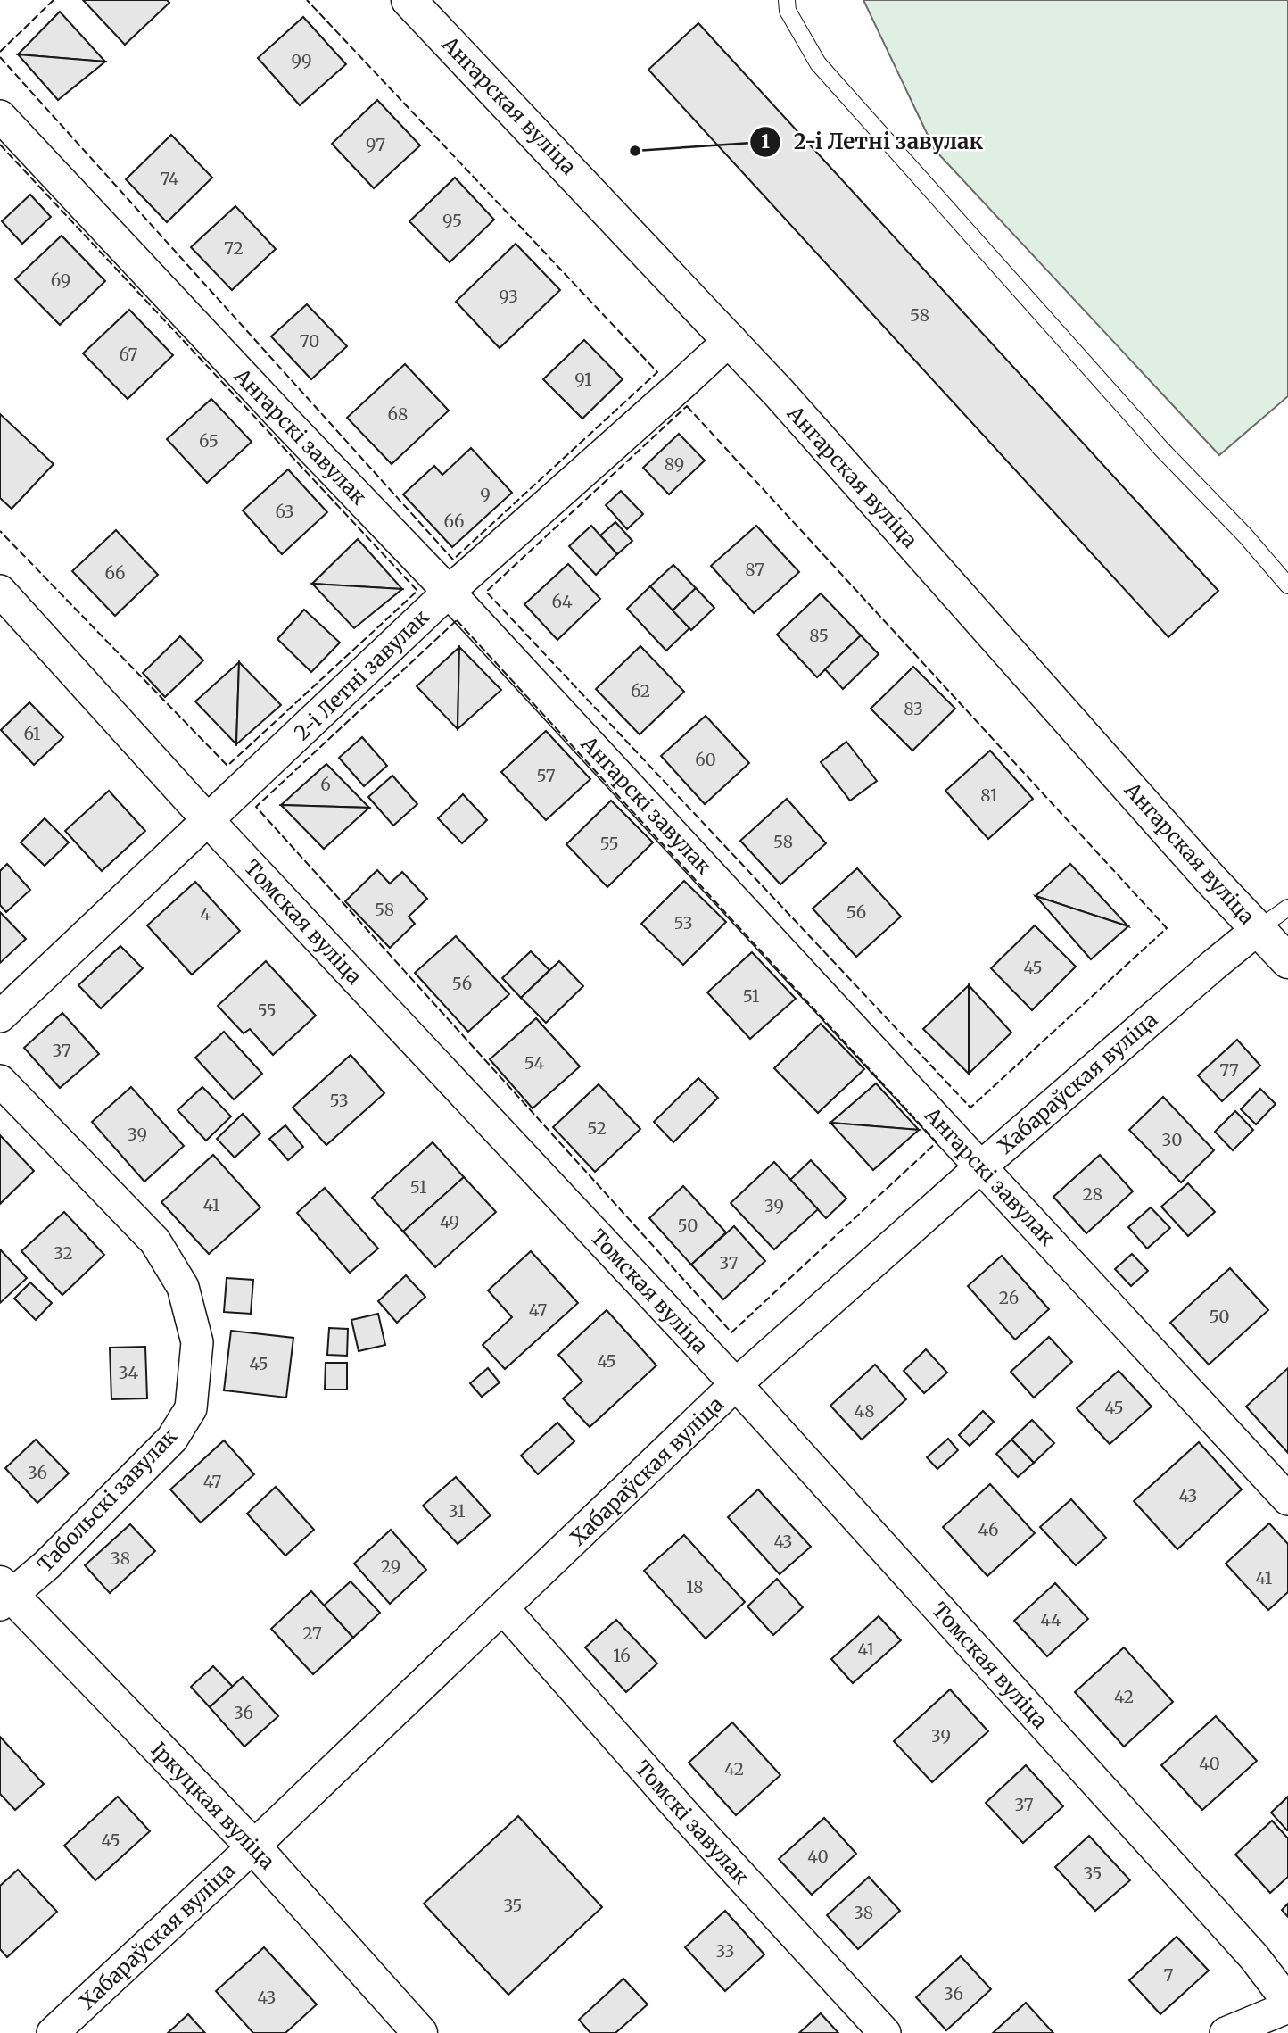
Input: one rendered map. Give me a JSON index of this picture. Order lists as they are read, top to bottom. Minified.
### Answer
{"streets":{"main road":["Ангарская вуліца","Іркуцкая вуліца"],"street":["Ангарскі завулак","2-і Летні завулак","Томская вуліца","Хабараўская вуліца","Табольскі завулак","Томскі завулак"]},"crossings":[["Ангарская вуліца","2-і Летні завулак"],["Ангарская вуліца","Хабараўская вуліца"],["Ангарскі завулак","2-і Летні завулак"],["Ангарскі завулак","Хабараўская вуліца"],["2-і Летні завулак","Томская вуліца"],["Томская вуліца","Хабараўская вуліца"],["Хабараўская вуліца","Іркуцкая вуліца"],["Хабараўская вуліца","Томскі завулак"],["Табольскі завулак","Іркуцкая вуліца"]],"places":["2-і Летні завулак"],"house_numbers":["99","97","74","95","72","69","93","58","70","67","91","68","65","89","9","63","66","87","66","64","85","62","83","61","60","57","6","81","58","55","58","56","4","53","45","56","51","55","37","54","77","53","52","39","30","51","28","41","39","49","50","32","37","26","47","50","45","45","34","45","48","36","47","43","31","46","43","38","29","41","18","44","27","41","16","42","36","39","40","42","37","45","40","35","35","38","33","7","36","43"]}
